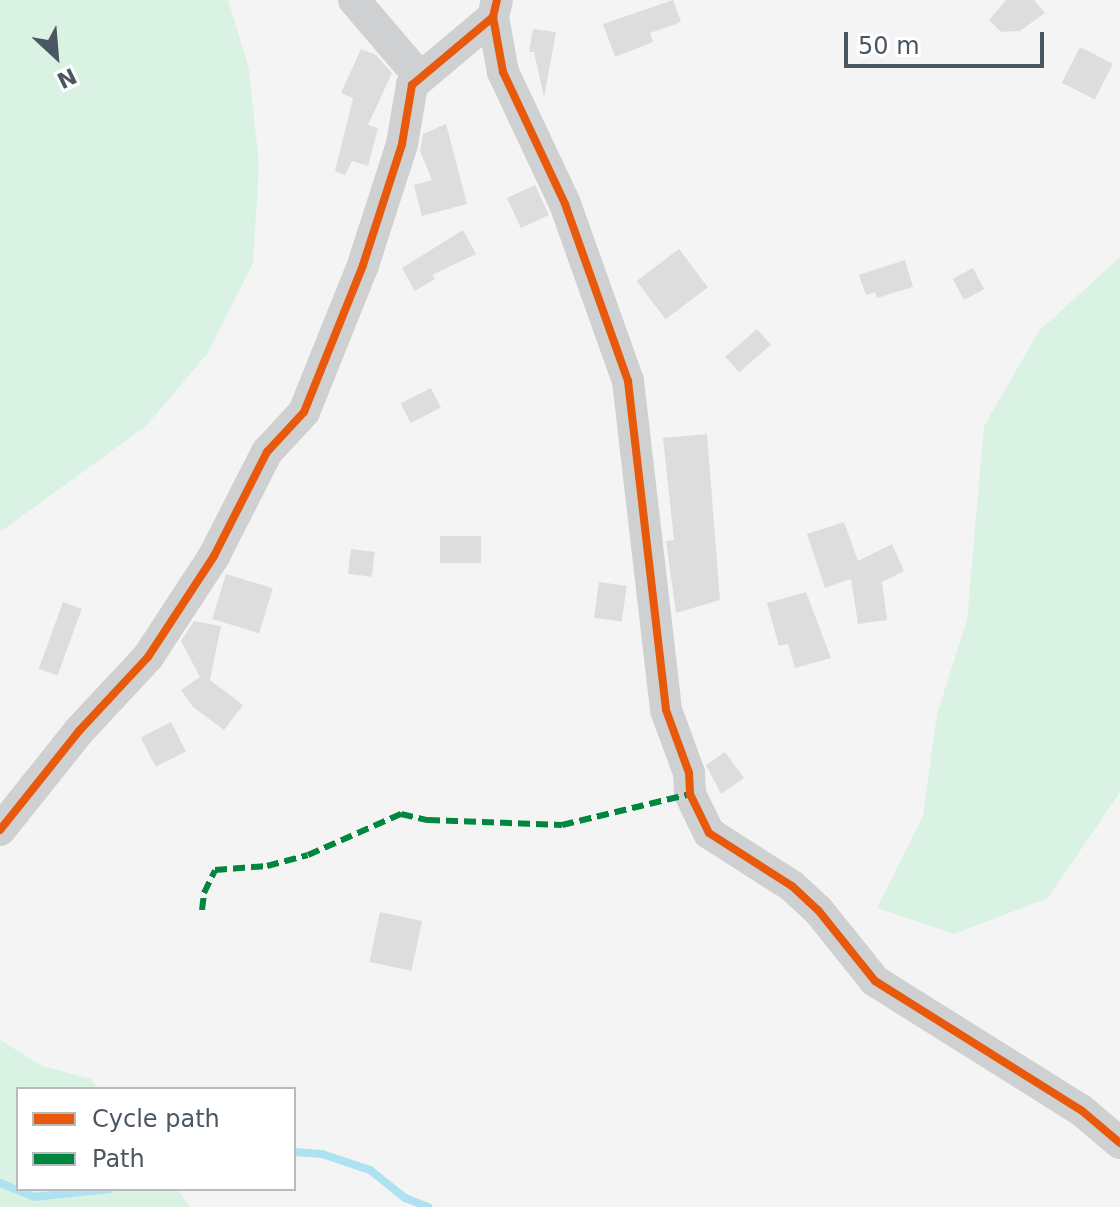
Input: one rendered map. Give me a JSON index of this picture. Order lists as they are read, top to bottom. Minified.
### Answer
{"legend":["Cycle path","Path"],"scale_bar":"50 m","north":"bottom right"}
